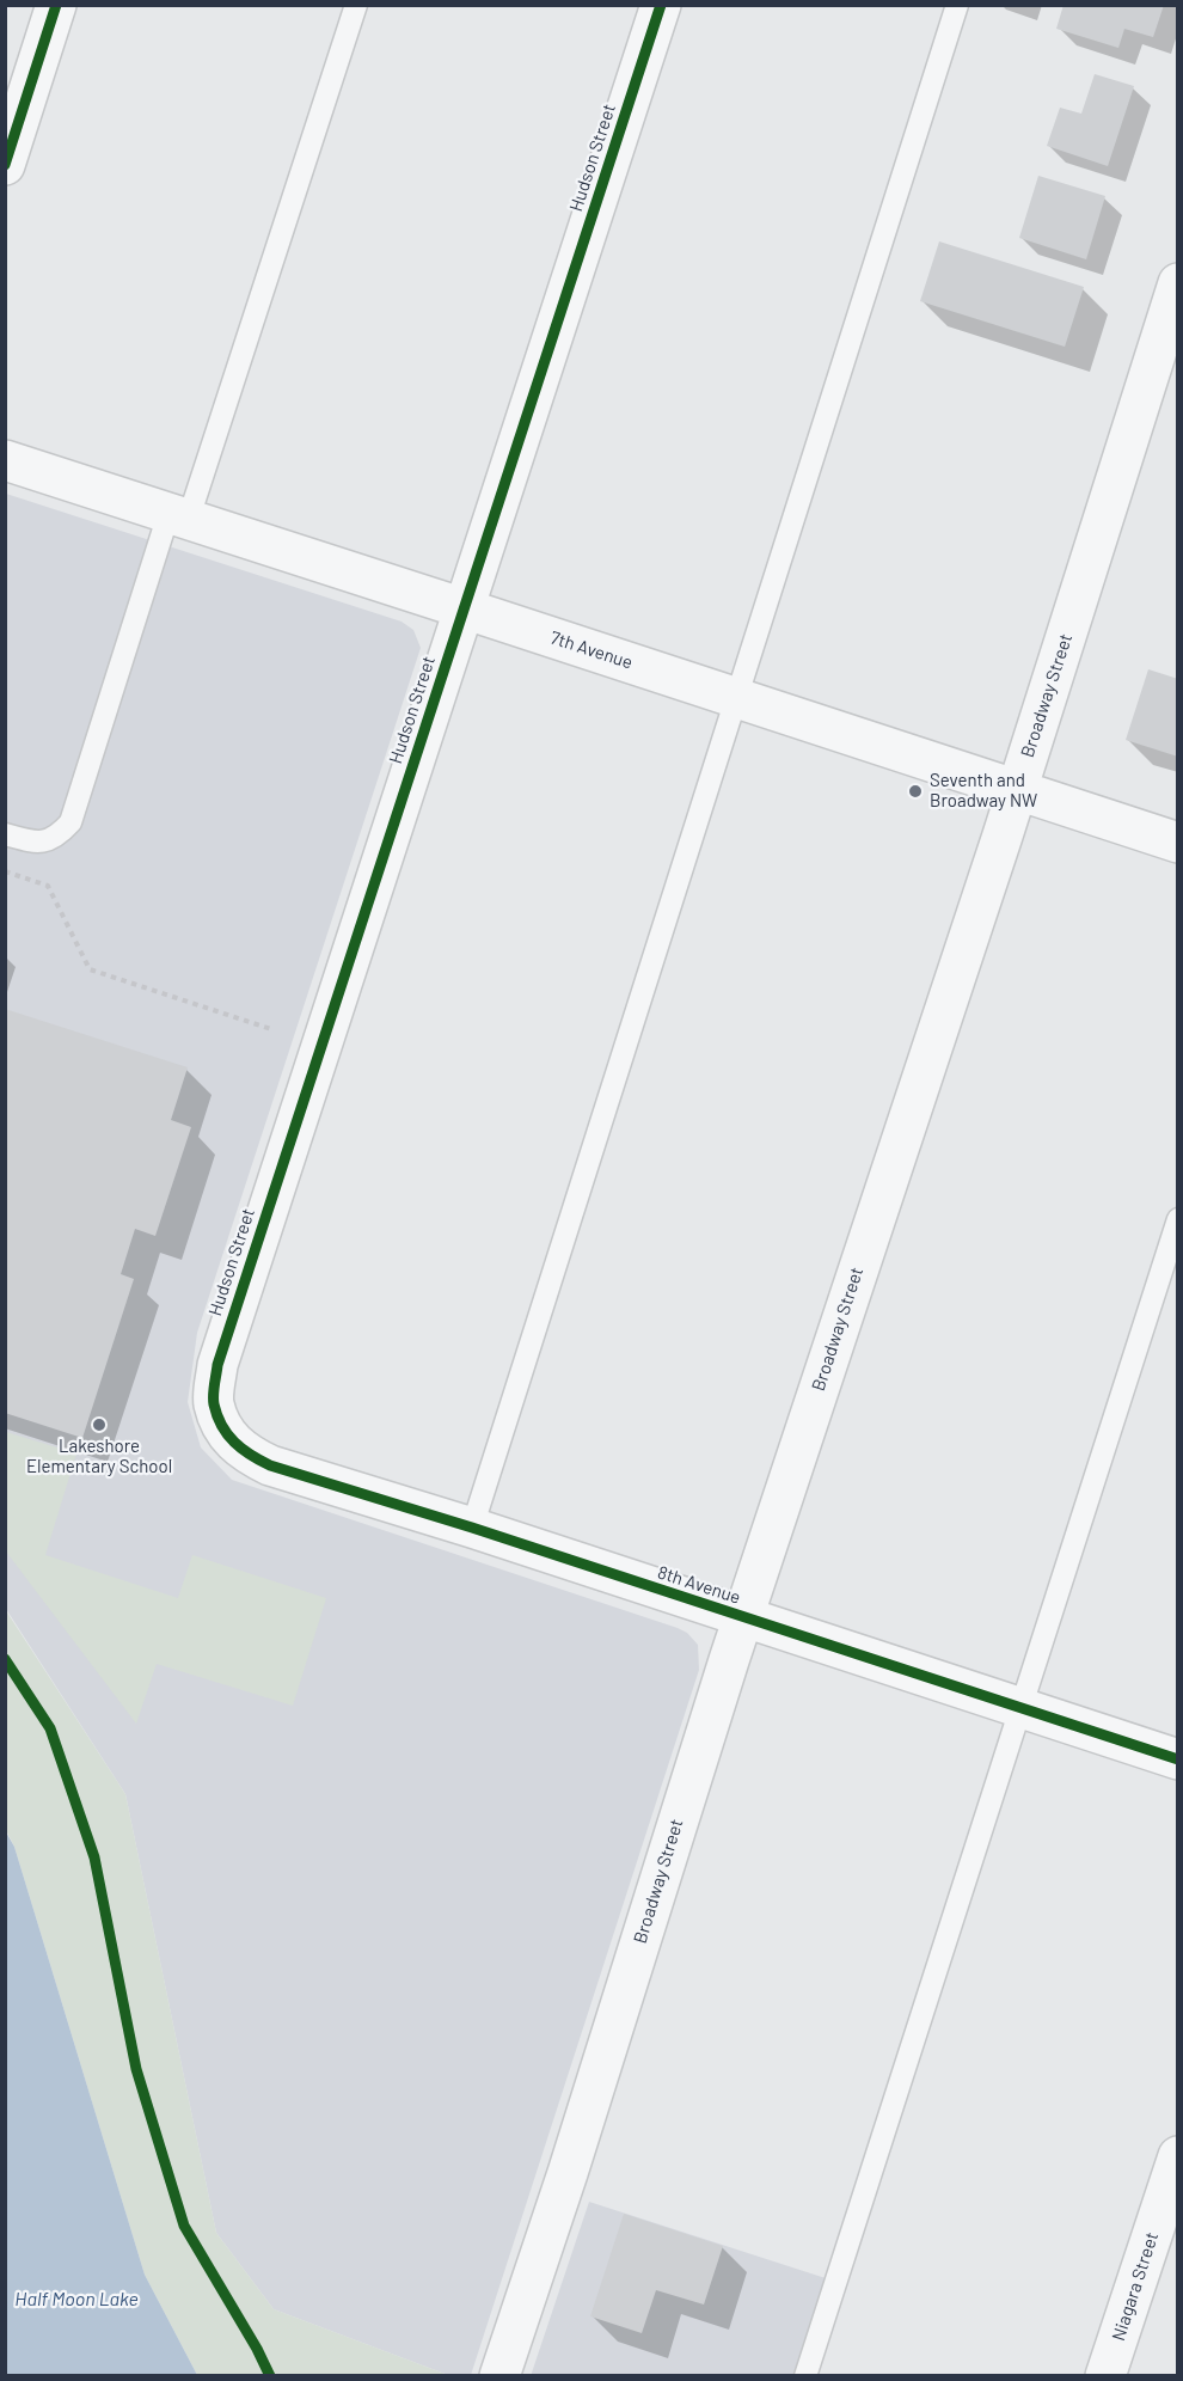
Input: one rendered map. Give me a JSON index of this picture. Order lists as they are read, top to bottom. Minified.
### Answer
{"streets":{"street":["Hudson Street","7th Avenue","Broadway Street","8th Avenue","Niagara Street"]},"crossings":[["Hudson Street","7th Avenue"],["Hudson Street","8th Avenue"],["7th Avenue","Broadway Street"],["Broadway Street","8th Avenue"]],"water":["Half Moon Lake"],"places":["Seventh and Broadway NW","Lakeshore Elementary School"]}
